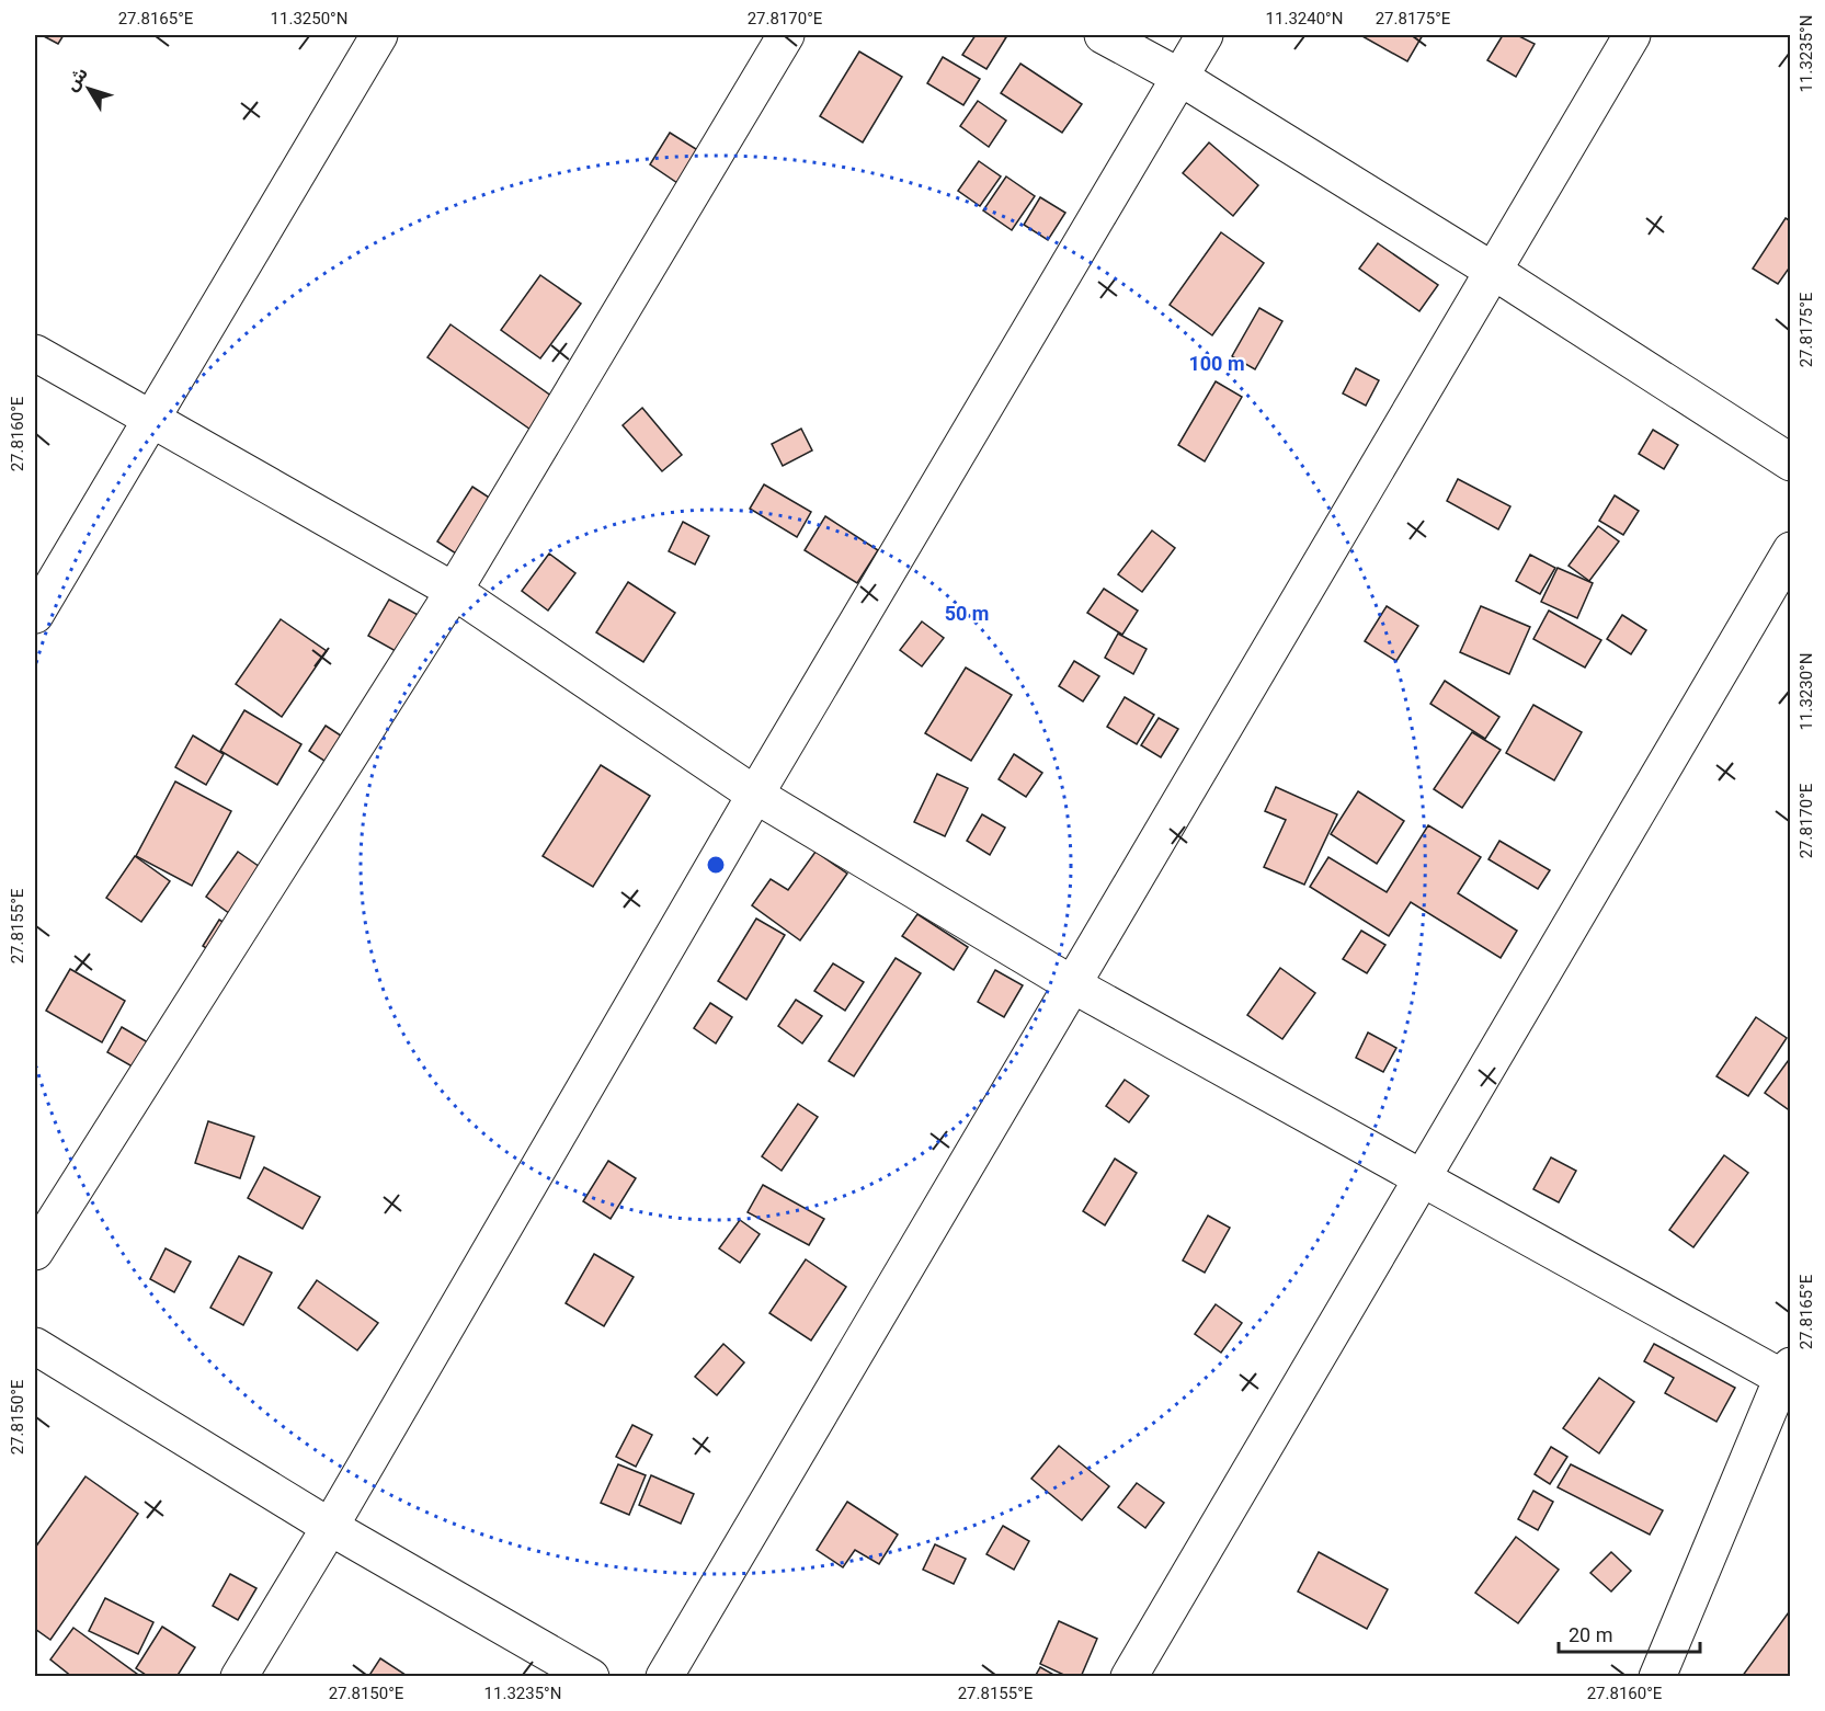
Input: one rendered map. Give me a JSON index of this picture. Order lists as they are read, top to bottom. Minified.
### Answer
{"scale_bar":"20 m","north":"top left","coordinates":["27.8165°E","11.3250°N","27.8170°E","11.3240°N","27.8175°E","11.3235°N","27.8160°E","11.3230°N","27.8155°E","27.8150°E"],"rings":["100 m","50 m"]}
